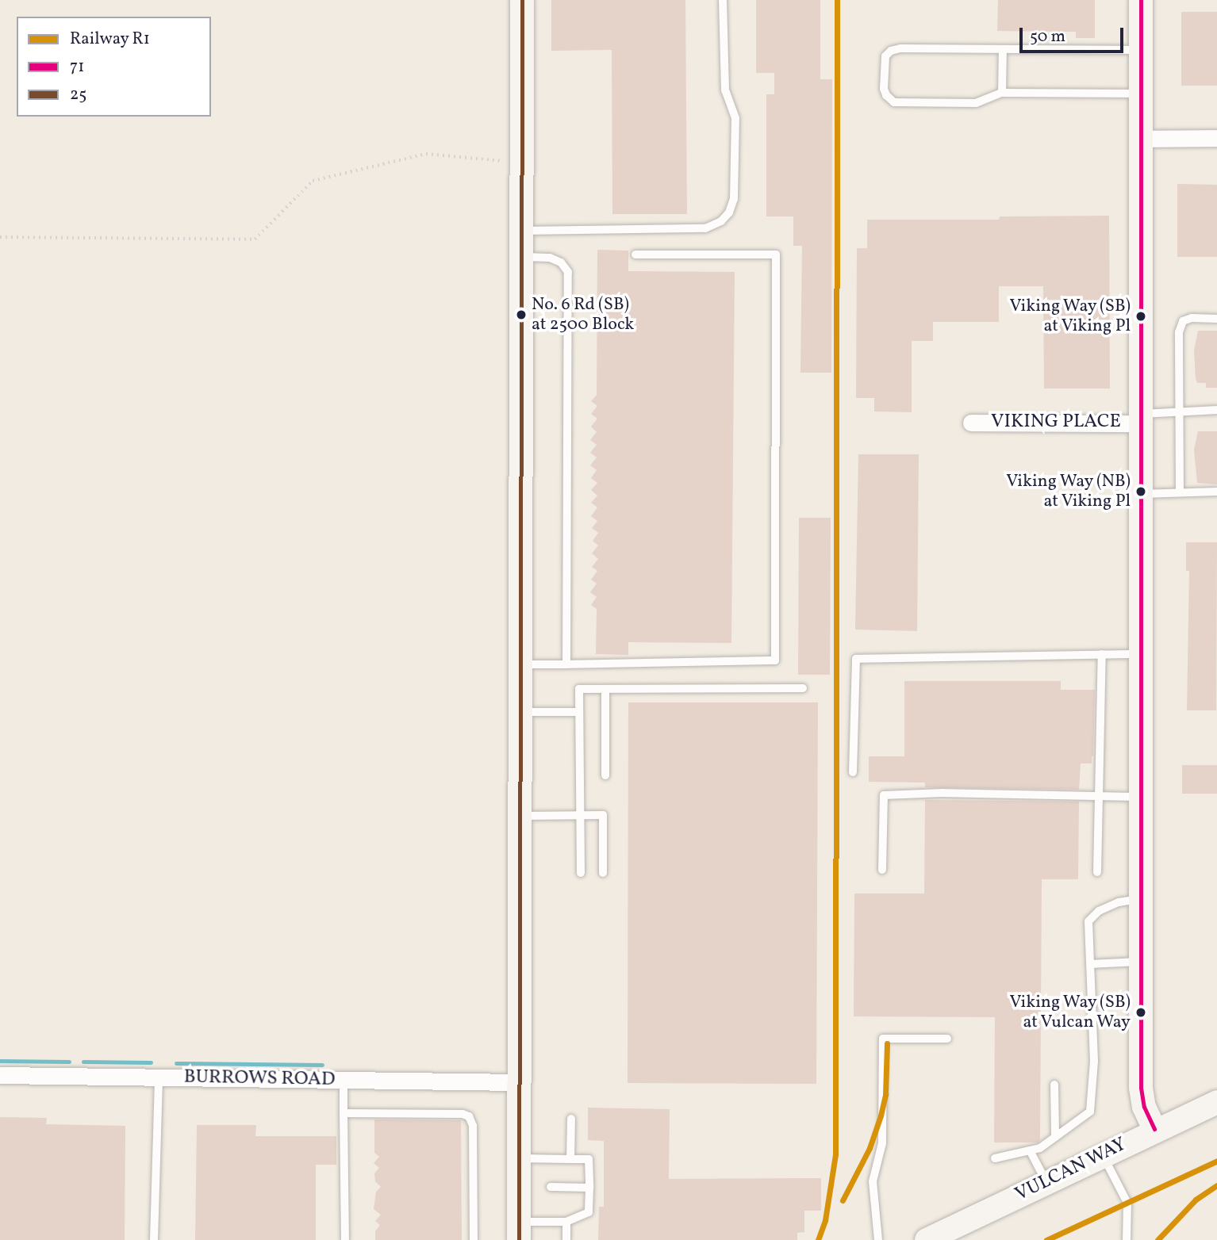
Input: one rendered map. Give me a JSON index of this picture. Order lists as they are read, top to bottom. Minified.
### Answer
{"streets":{"street":["VIKING PLACE","BURROWS ROAD","VULCAN WAY"]},"places":["No. 6 Rd (SB) at 2500 Block","Viking Way (SB) at Viking Pl","Viking Way (NB) at Viking Pl","Viking Way (SB) at Vulcan Way"],"lines":["rail line R1","transit line 71","transit line 25"],"legend":["Railway R1","71","25"],"scale_bar":"50 m"}
